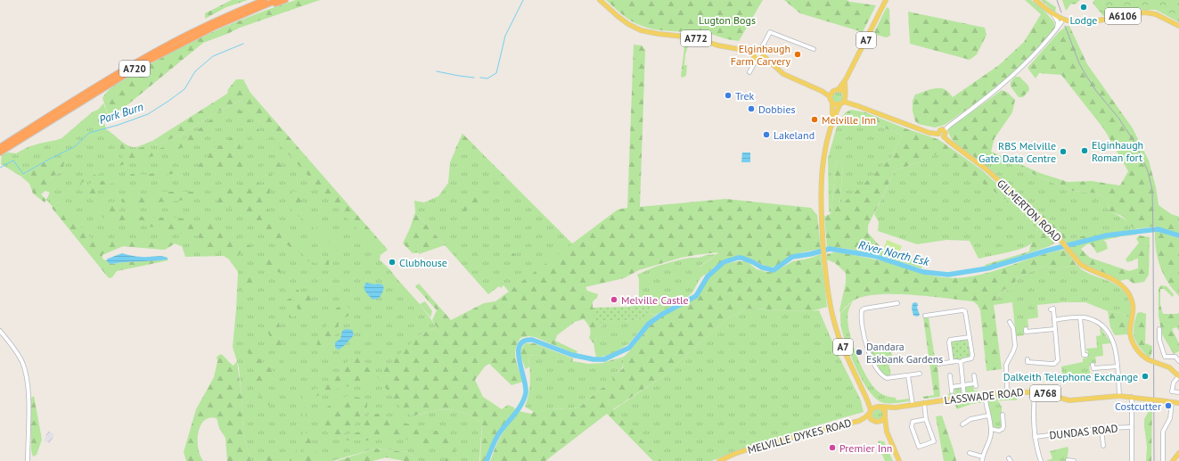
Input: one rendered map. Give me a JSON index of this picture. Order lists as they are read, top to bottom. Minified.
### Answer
{"streets":{"highway":["A720"],"main road":["A6106","A772","A7","GILMERTON ROAD","A768","LASSWADE ROAD","MELVILLE DYKES ROAD"],"street":["DUNDAS ROAD"]},"crossings":[["A7","LASSWADE ROAD"],["A7","MELVILLE DYKES ROAD"],["LASSWADE ROAD","MELVILLE DYKES ROAD"]],"water":["Park Burn","River North Esk"],"parks":["Lugton Bogs"],"places":["Lodge","Elginhaugh Farm Carvery","Trek","Dobbies","Melville Inn","Lakeland","Elginhaugh Roman fort","RBS Melville Gate Data Centre","Clubhouse","Melville Castle","Dandara Eskbank Gardens","Dalkeith Telephone Exchange","Costcutter","Premier Inn"]}
